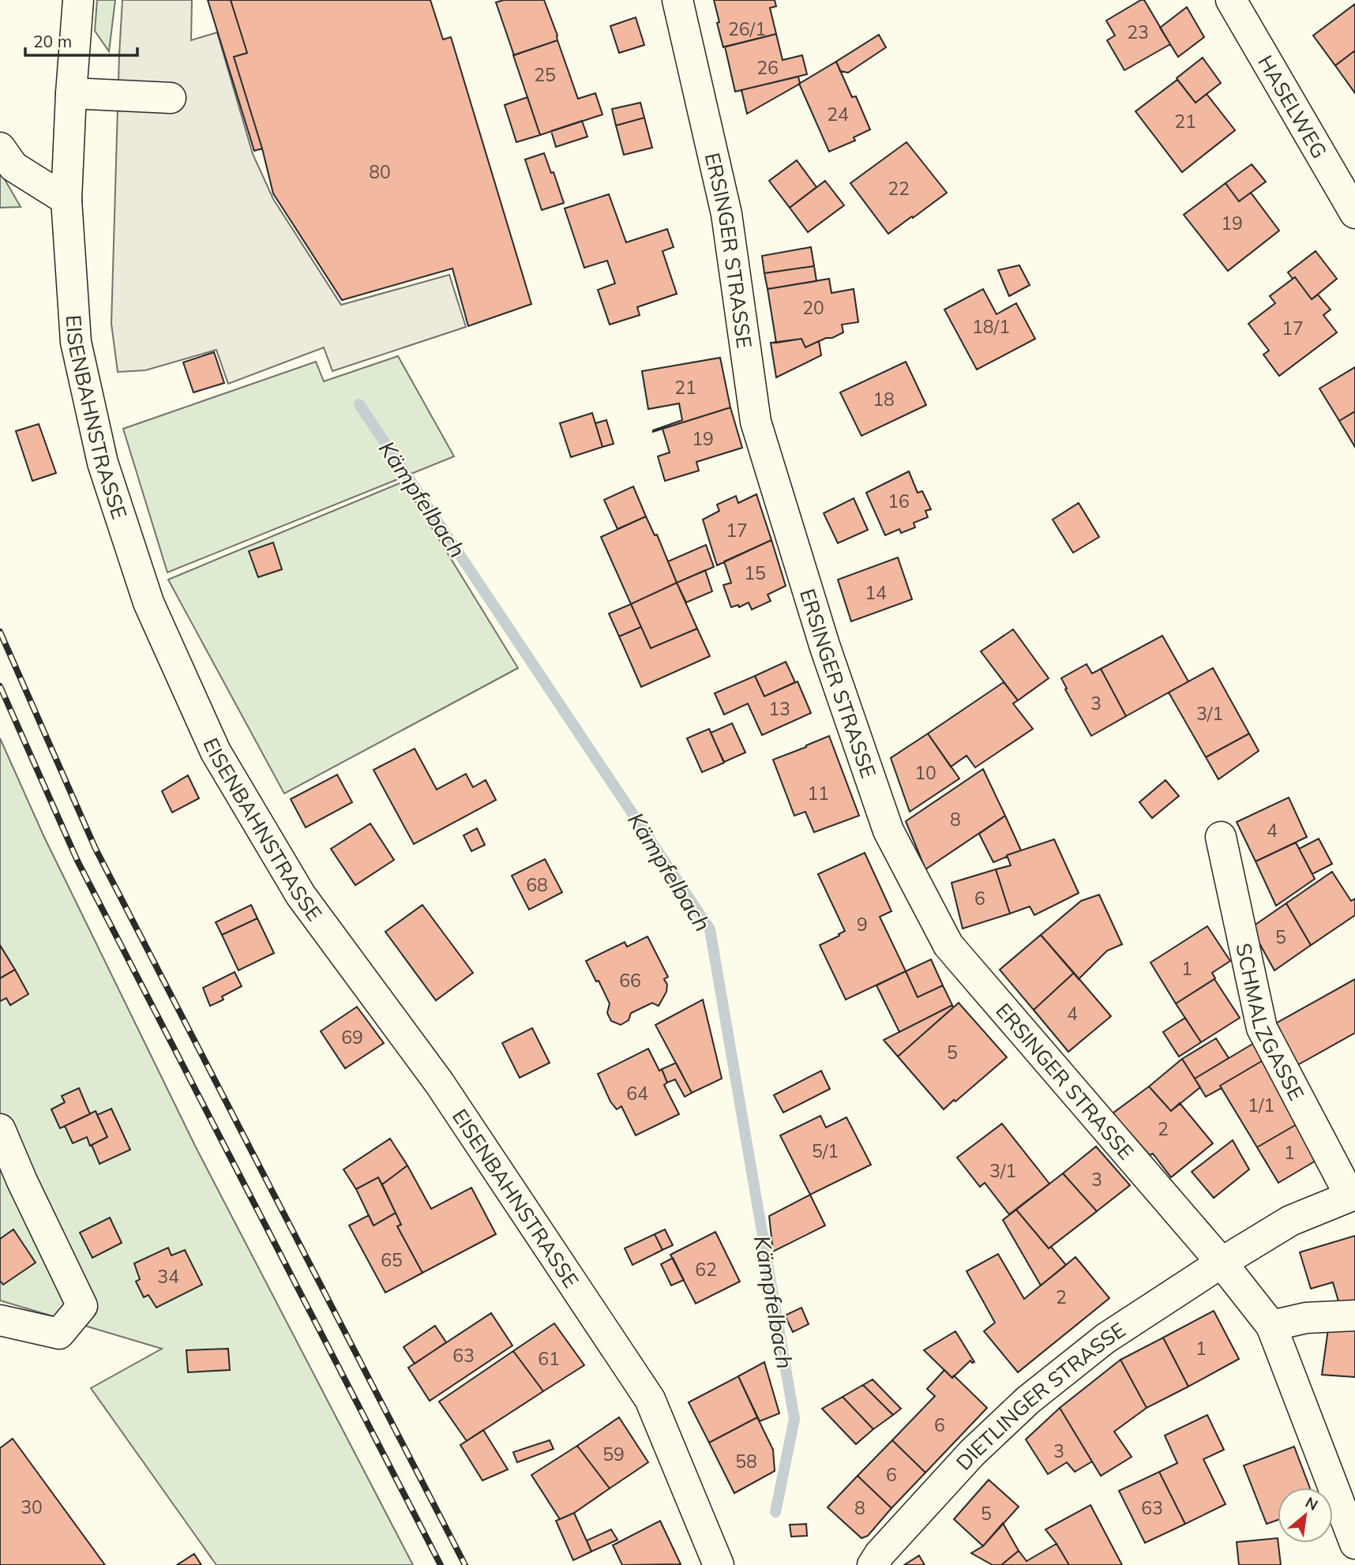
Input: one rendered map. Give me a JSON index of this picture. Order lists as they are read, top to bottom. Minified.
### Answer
{"streets":{"street":["HASELWEG","ERSINGER STRASSE","EISENBAHNSTRASSE","SCHMALZGASSE","DIETLINGER STRASSE"]},"crossings":[["ERSINGER STRASSE","DIETLINGER STRASSE"],["SCHMALZGASSE","DIETLINGER STRASSE"]],"water":["Kämpfelbach"],"house_numbers":["26/1","23","26","25","24","21","80","22","19","20","18/1","17","21","18","19","16","17","15","14","3","13","3/1","10","11","8","4","68","6","9","5","1","66","4","69","5","64","1/1","2","5/1","1","3/1","3","65","62","34","2","1","63","61","6","3","59","58","6","30","8","63","5"],"scale_bar":"20 m","north":"top right"}
